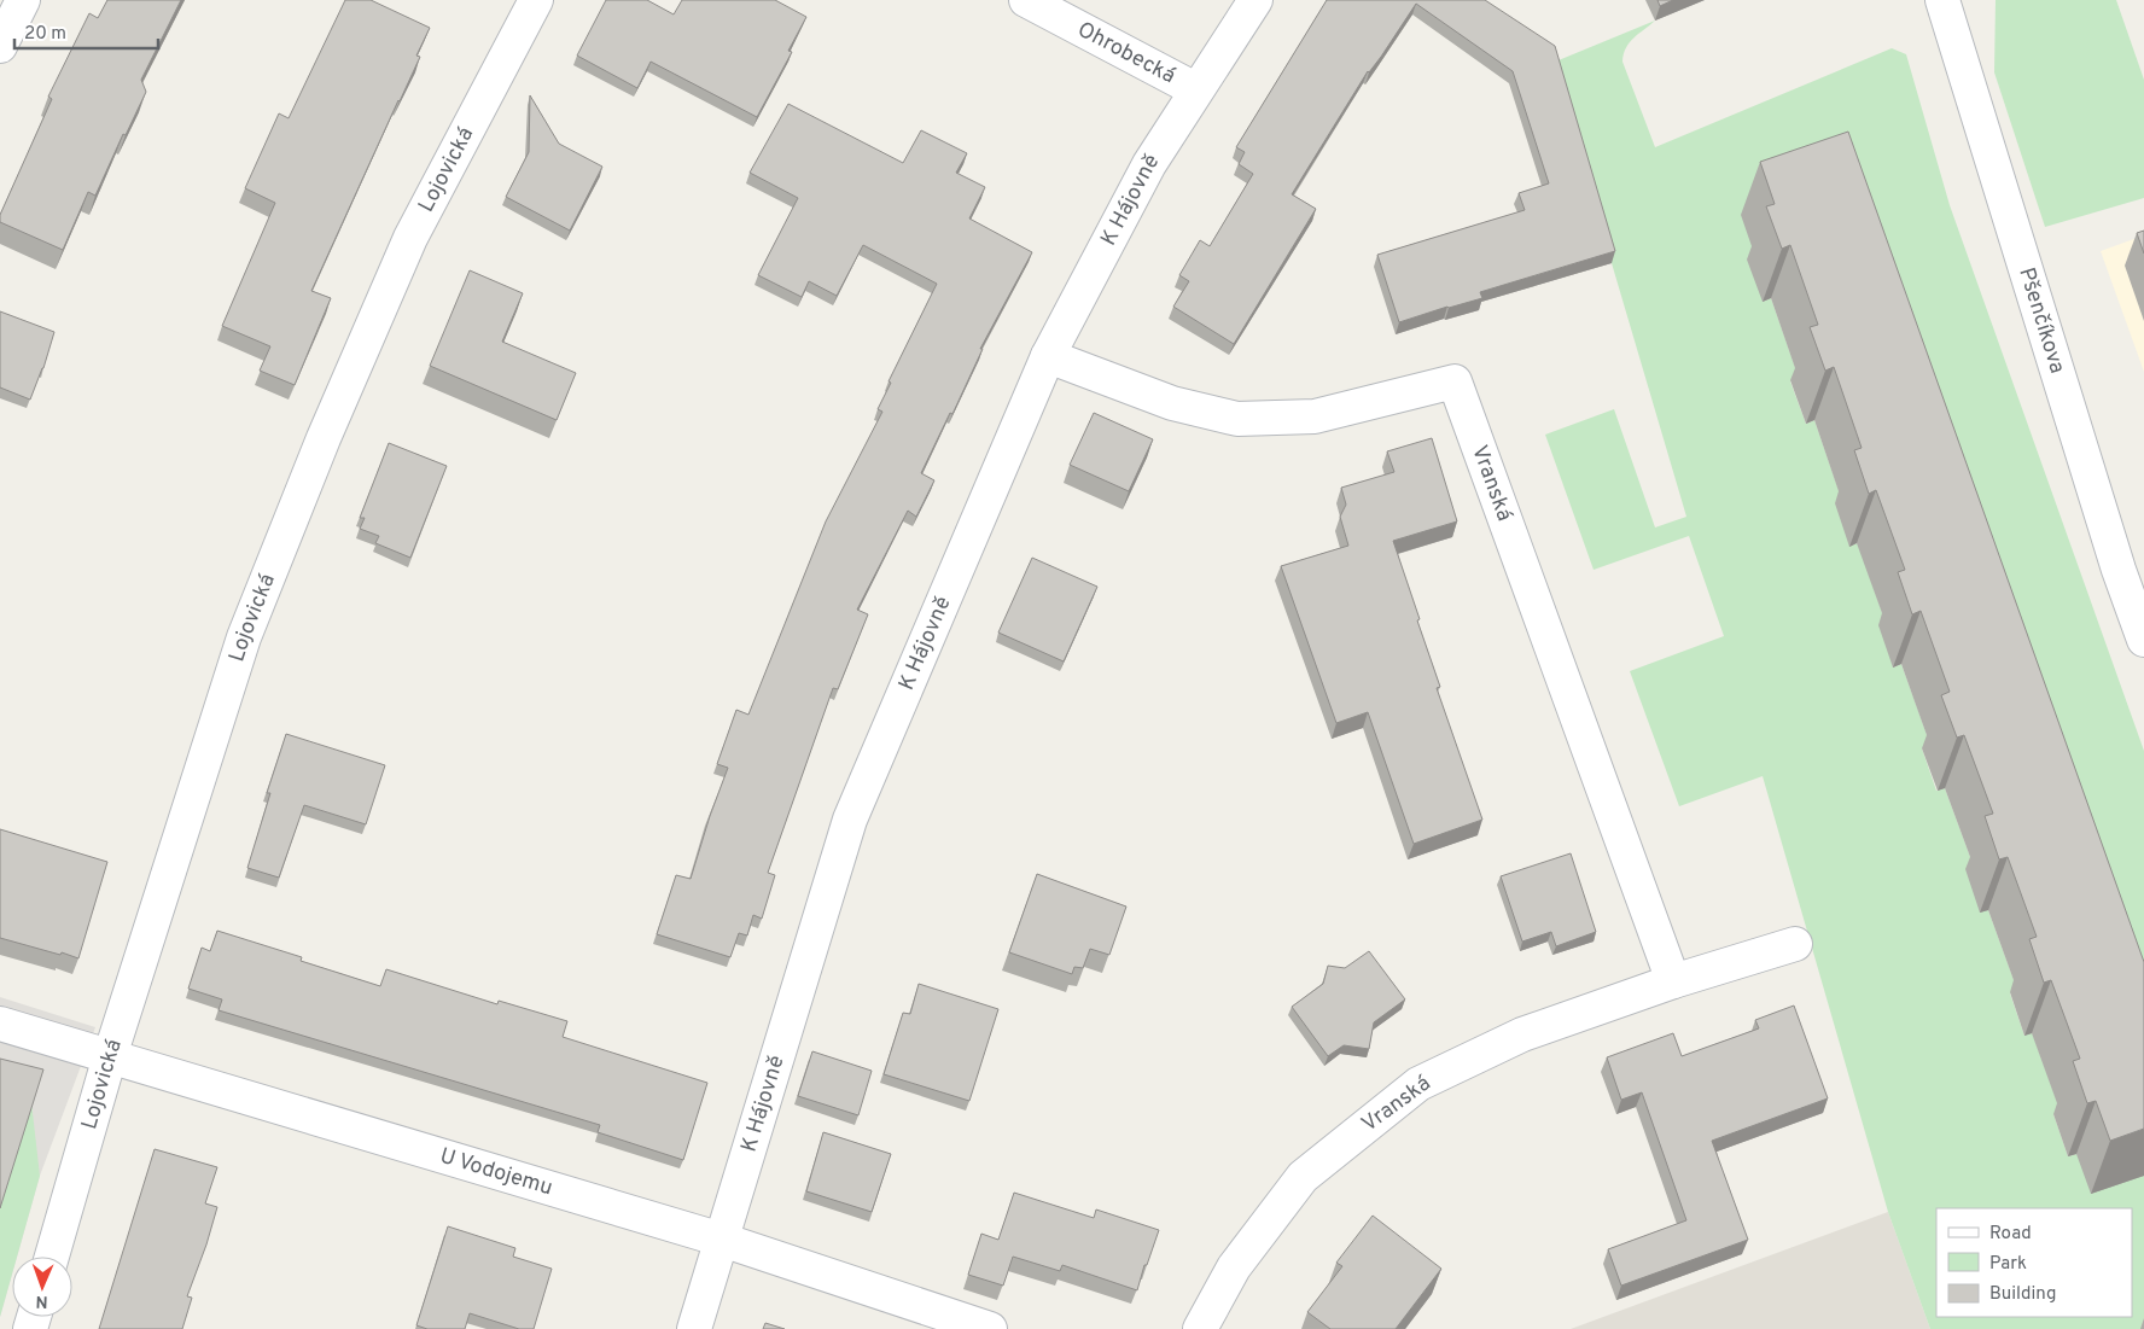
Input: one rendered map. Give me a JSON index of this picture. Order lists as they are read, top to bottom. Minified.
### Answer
{"streets":{"street":["Ohrobecká","Lojovická","K Hájovně","Pšenčíkova","Vranská","U Vodojemu"]},"crossings":[["Ohrobecká","K Hájovně"],["Lojovická","U Vodojemu"],["K Hájovně","Vranská"],["K Hájovně","U Vodojemu"]],"legend":["Road","Park","Building"],"scale_bar":"20 m","north":"bottom"}
